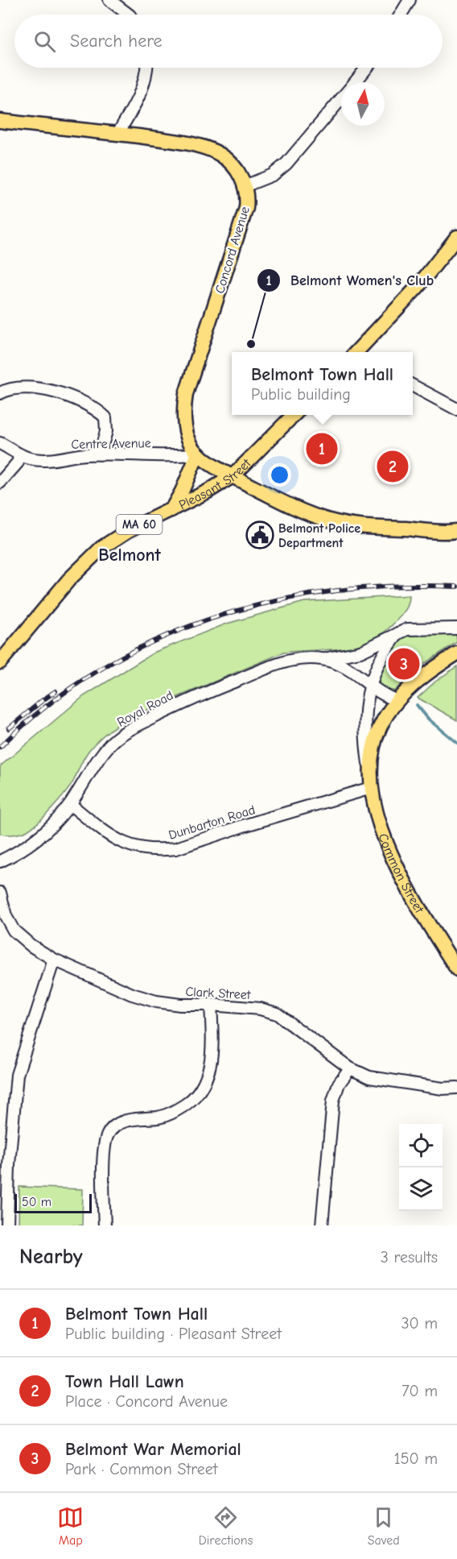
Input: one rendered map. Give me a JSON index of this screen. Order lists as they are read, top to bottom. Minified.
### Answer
{"streets":{"main road":["Concord Avenue","Pleasant Street","MA 60","Common Street"],"street":["Centre Avenue","Royal Road","Dunbarton Road","Clark Street"]},"crossings":[["Concord Avenue","Centre Avenue"],["Royal Road","Dunbarton Road"],["Royal Road","Common Street"],["Dunbarton Road","Common Street"]],"districts":["Belmont"],"places":{"other":["Belmont Women's Club"],"public building":["Belmont Police Department"]},"scale_bar":"50 m","north":"top","page":{"search":"Search here","popup":["Belmont Town Hall","Public building"],"pins":["1","2","3"],"scale":"50 m","heading":["Nearby","3 results"],"list":[{"mark":"1","name":"Belmont Town Hall","note":"Public building · Pleasant Street","value":"30 m"},{"mark":"2","name":"Town Hall Lawn","note":"Place · Concord Avenue","value":"70 m"},{"mark":"3","name":"Belmont War Memorial","note":"Park · Common Street","value":"150 m"}],"nav":["Map","Directions","Saved"]}}
